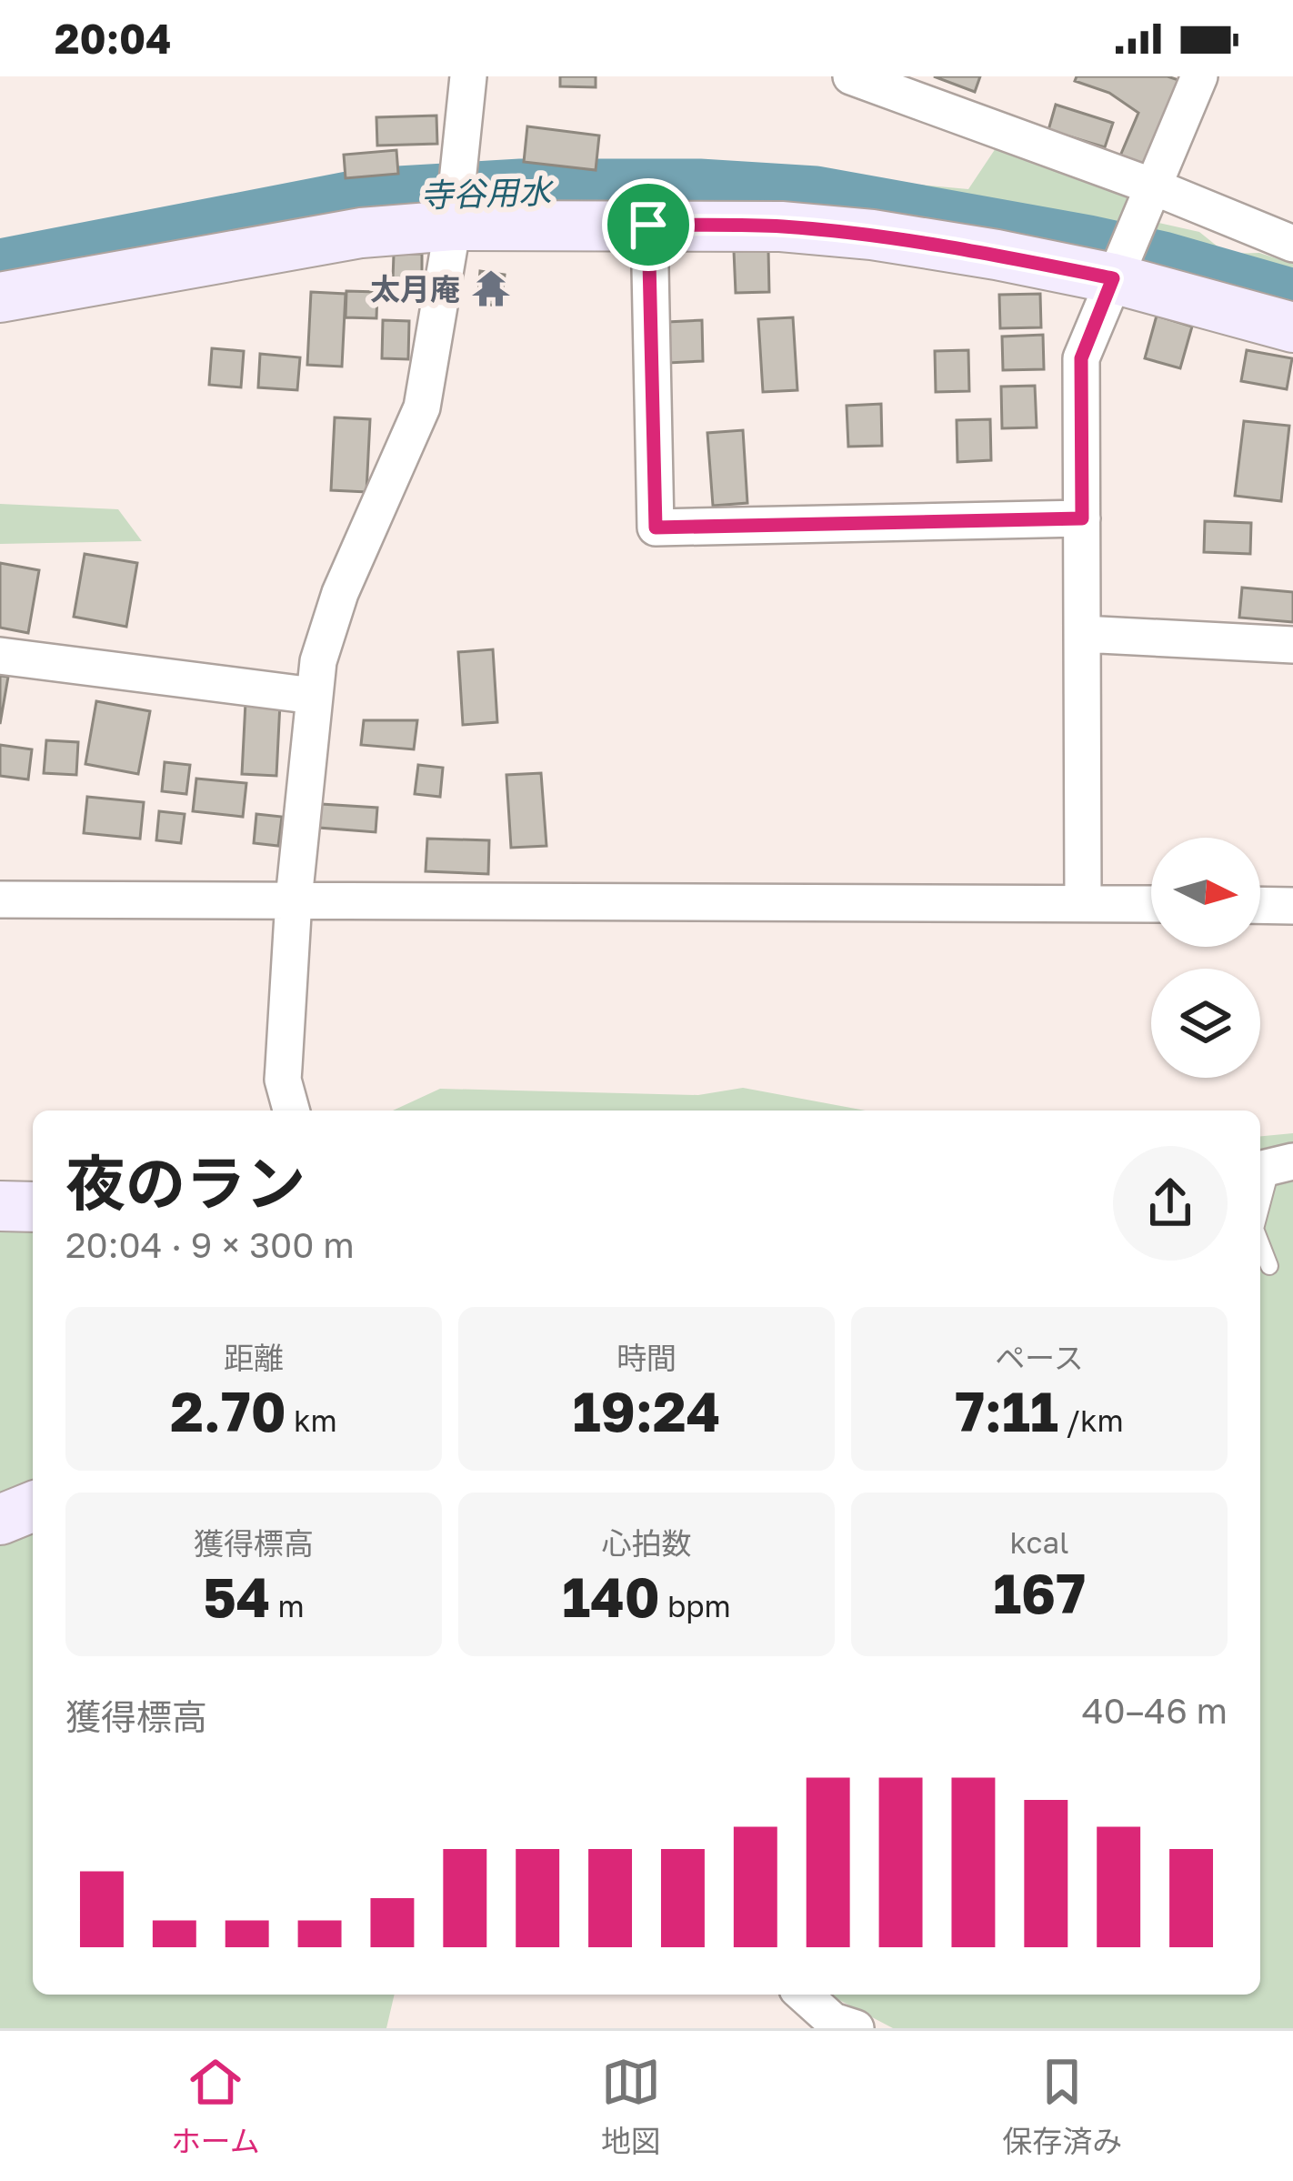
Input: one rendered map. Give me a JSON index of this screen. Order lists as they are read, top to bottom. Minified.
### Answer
{"water":["寺谷用水"],"places":{"temple":["太月庵"]},"north":"right","page":{"status":"20:04","heading":["夜のラン","20:04 · 9 × 300 m"],"stats":[["距離","2.70 km"],["時間","19:24"],["ペース","7:11 /km"],["獲得標高","54 m"],["心拍数","140 bpm"],["kcal","167"]],"chart":["獲得標高","40–46 m"],"tabs":["ホーム","地図","保存済み"]}}
